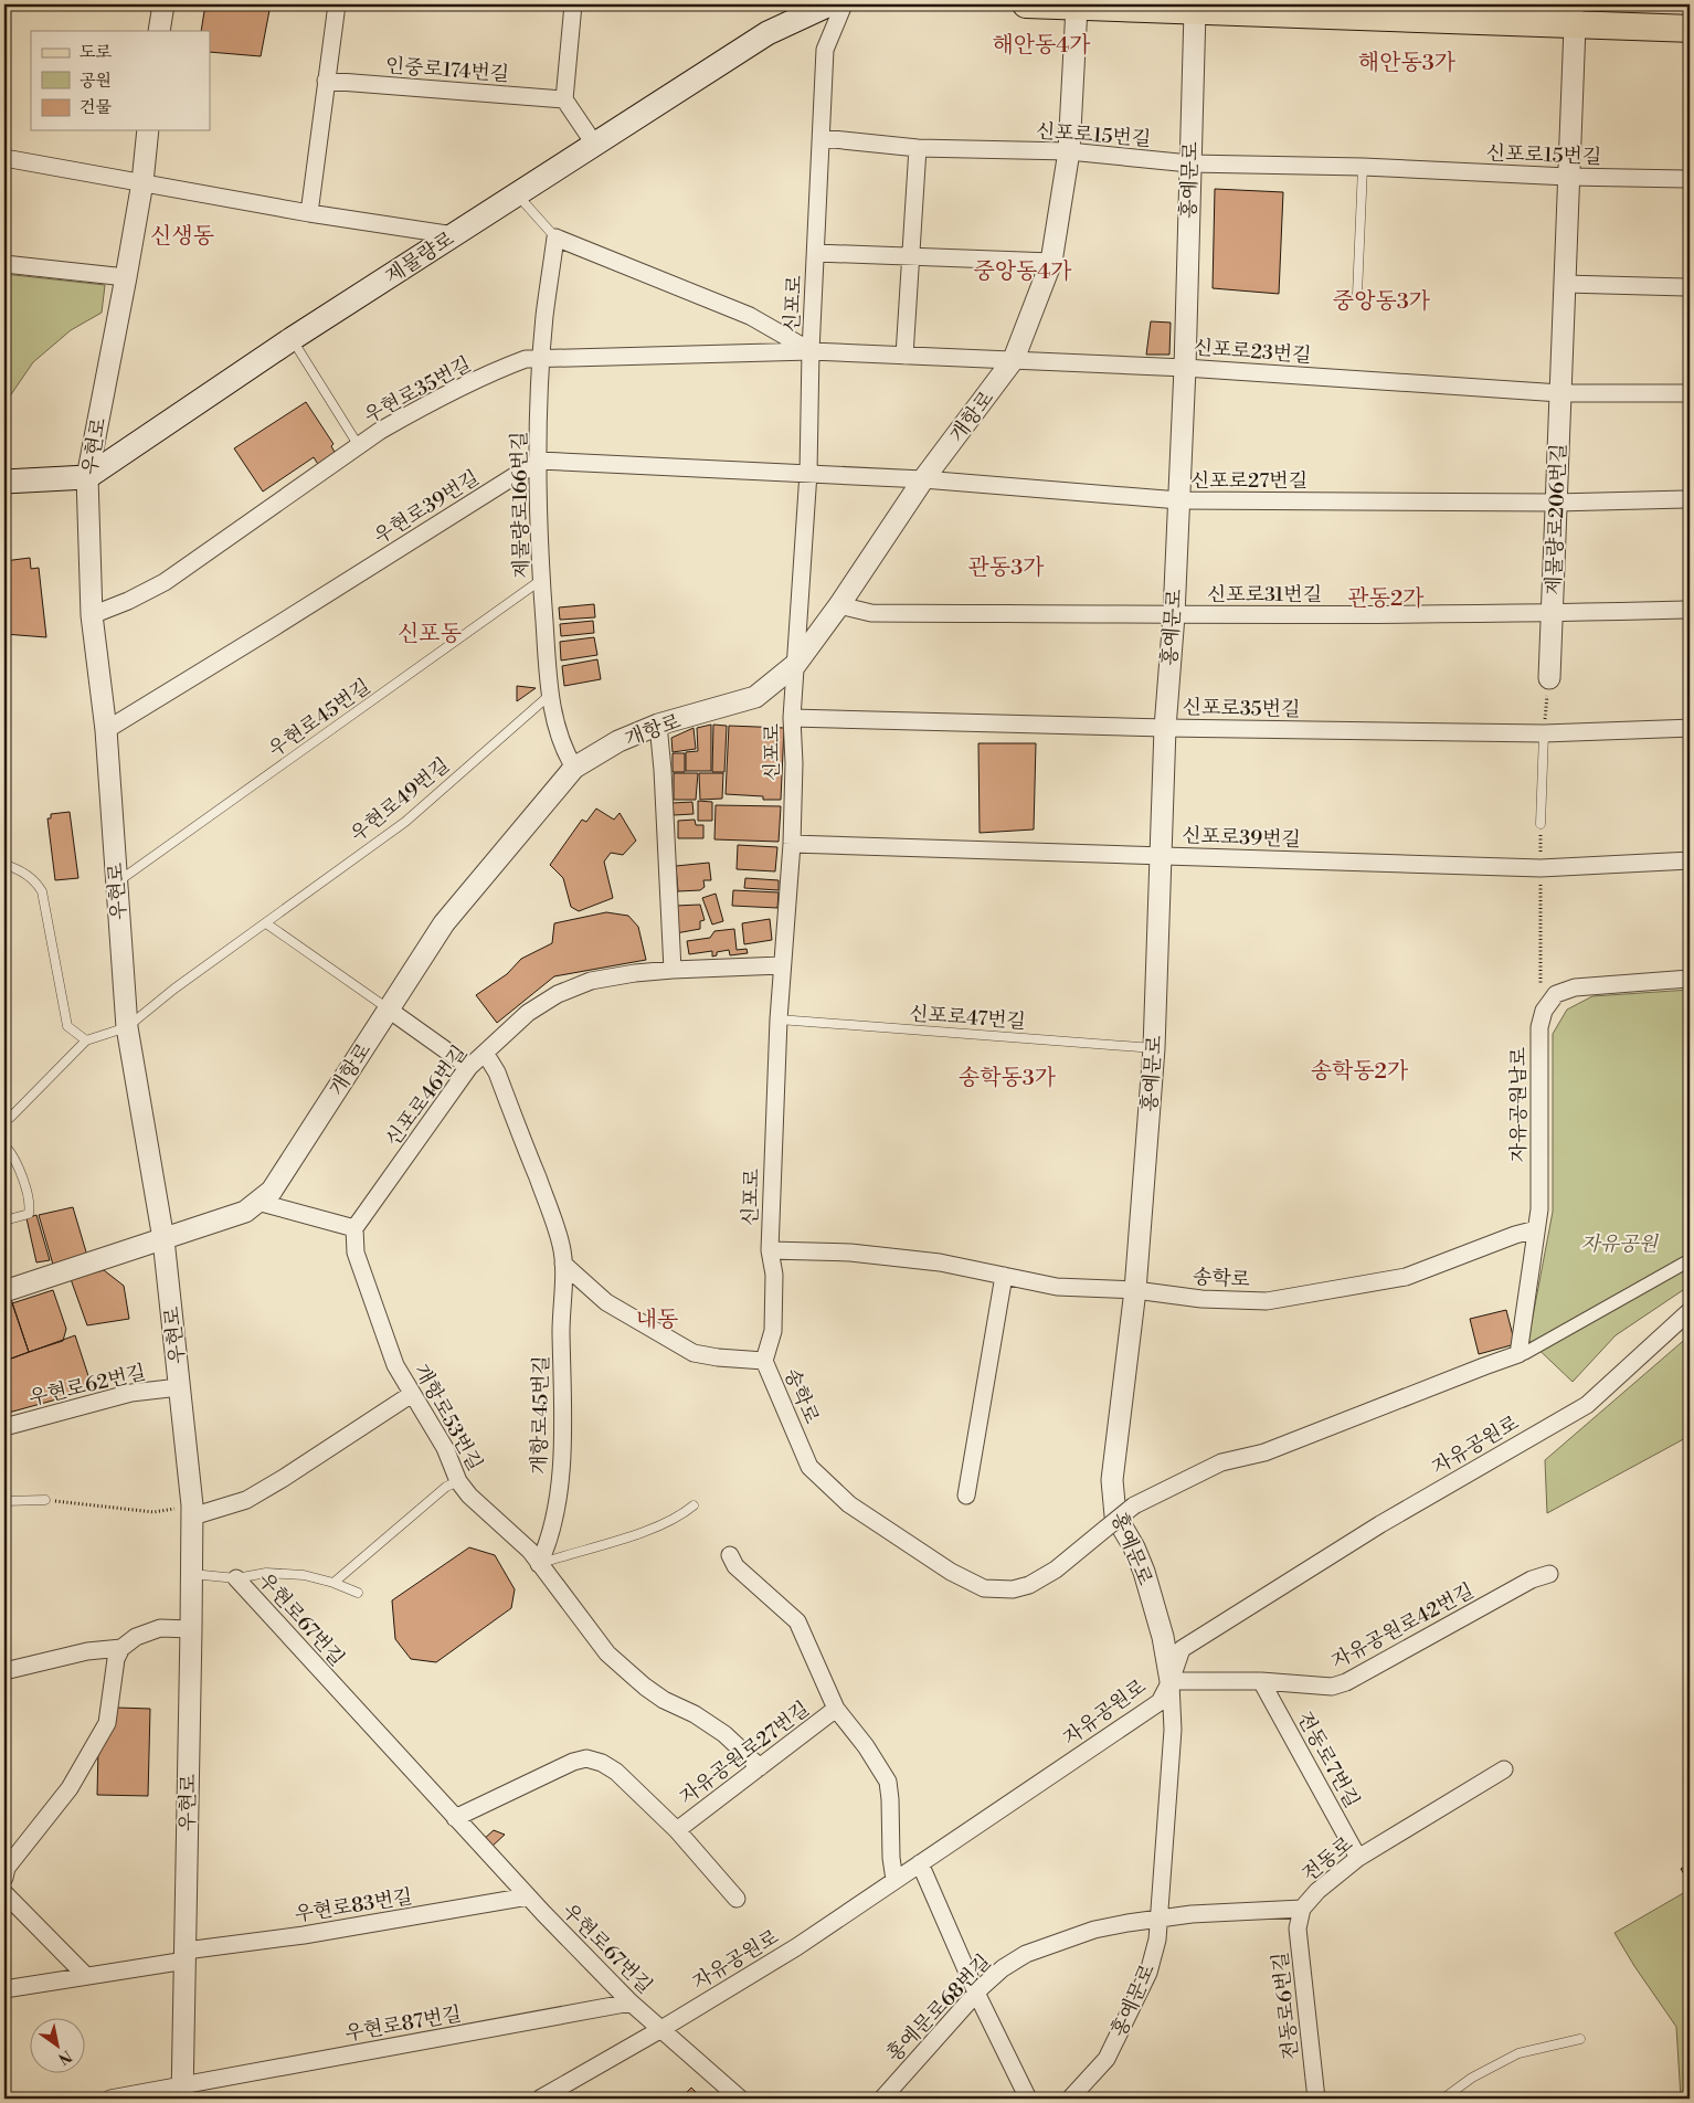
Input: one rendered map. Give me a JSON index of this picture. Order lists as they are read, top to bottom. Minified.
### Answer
{"streets":{"main road":["제물량로"],"street":["인중로174번길","신포로15번길","홍예문로","신포로","신포로23번길","우현로35번길","개항로","우현로","신포로27번길","제물량로166번길","우현로39번길","제물량로206번길","신포로31번길","신포로35번길","신포로39번길","신포로46번길","자유공원남로","송학로","우현로62번길","개항로45번길","개항로53번길","자유공원로","우현로67번길","자유공원로42번길","자유공원로27번길","전동로7번길","전동로","우현로83번길","전동로6번길","홍예문로68번길","우현로87번길"],"lane":["우현로45번길","우현로49번길","신포로47번길"]},"crossings":[["신포로15번길","홍예문로"],["신포로15번길","신포로"],["신포로15번길","개항로"],["신포로15번길","제물량로206번길"],["홍예문로","신포로23번길"],["홍예문로","신포로27번길"],["홍예문로","신포로31번길"],["홍예문로","신포로35번길"],["홍예문로","신포로39번길"],["홍예문로","신포로47번길"],["홍예문로","송학로"],["홍예문로","자유공원로"],["홍예문로","자유공원로42번길"],["홍예문로","전동로"],["홍예문로","홍예문로68번길"],["제물량로","우현로"],["신포로","신포로23번길"],["신포로","우현로35번길"],["신포로","개항로"],["신포로","신포로27번길"],["신포로","신포로35번길"],["신포로","신포로39번길"],["신포로","신포로47번길"],["신포로","신포로46번길"],["신포로","송학로"],["신포로23번길","우현로35번길"],["신포로23번길","개항로"],["신포로23번길","제물량로206번길"],["우현로35번길","우현로"],["우현로35번길","제물량로166번길"],["개항로","우현로"],["개항로","신포로27번길"],["개항로","제물량로166번길"],["개항로","신포로31번길"],["우현로","우현로39번길"],["우현로","우현로45번길"],["우현로","우현로49번길"],["우현로","우현로62번길"],["우현로","우현로67번길"],["우현로","우현로83번길"],["우현로","우현로87번길"],["신포로27번길","제물량로206번길"],["제물량로166번길","우현로39번길"],["제물량로166번길","우현로45번길"],["제물량로166번길","우현로49번길"],["제물량로206번길","신포로31번길"],["신포로46번길","개항로45번길"],["신포로46번길","개항로53번길"],["자유공원남로","송학로"],["개항로45번길","개항로53번길"],["개항로53번길","자유공원로27번길"],["자유공원로","우현로67번길"],["자유공원로","자유공원로42번길"],["자유공원로","자유공원로27번길"],["우현로67번길","우현로83번길"],["우현로67번길","우현로87번길"],["자유공원로42번길","전동로7번길"],["전동로7번길","전동로"],["전동로","전동로6번길"],["전동로","홍예문로68번길"]],"districts":["해안동4가","해안동3가","신생동","중앙동4가","중앙동3가","관동3가","관동2가","신포동","송학동2가","송학동3가","내동"],"parks":["자유공원"],"legend":["도로","공원","건물"],"north":"bottom right"}
